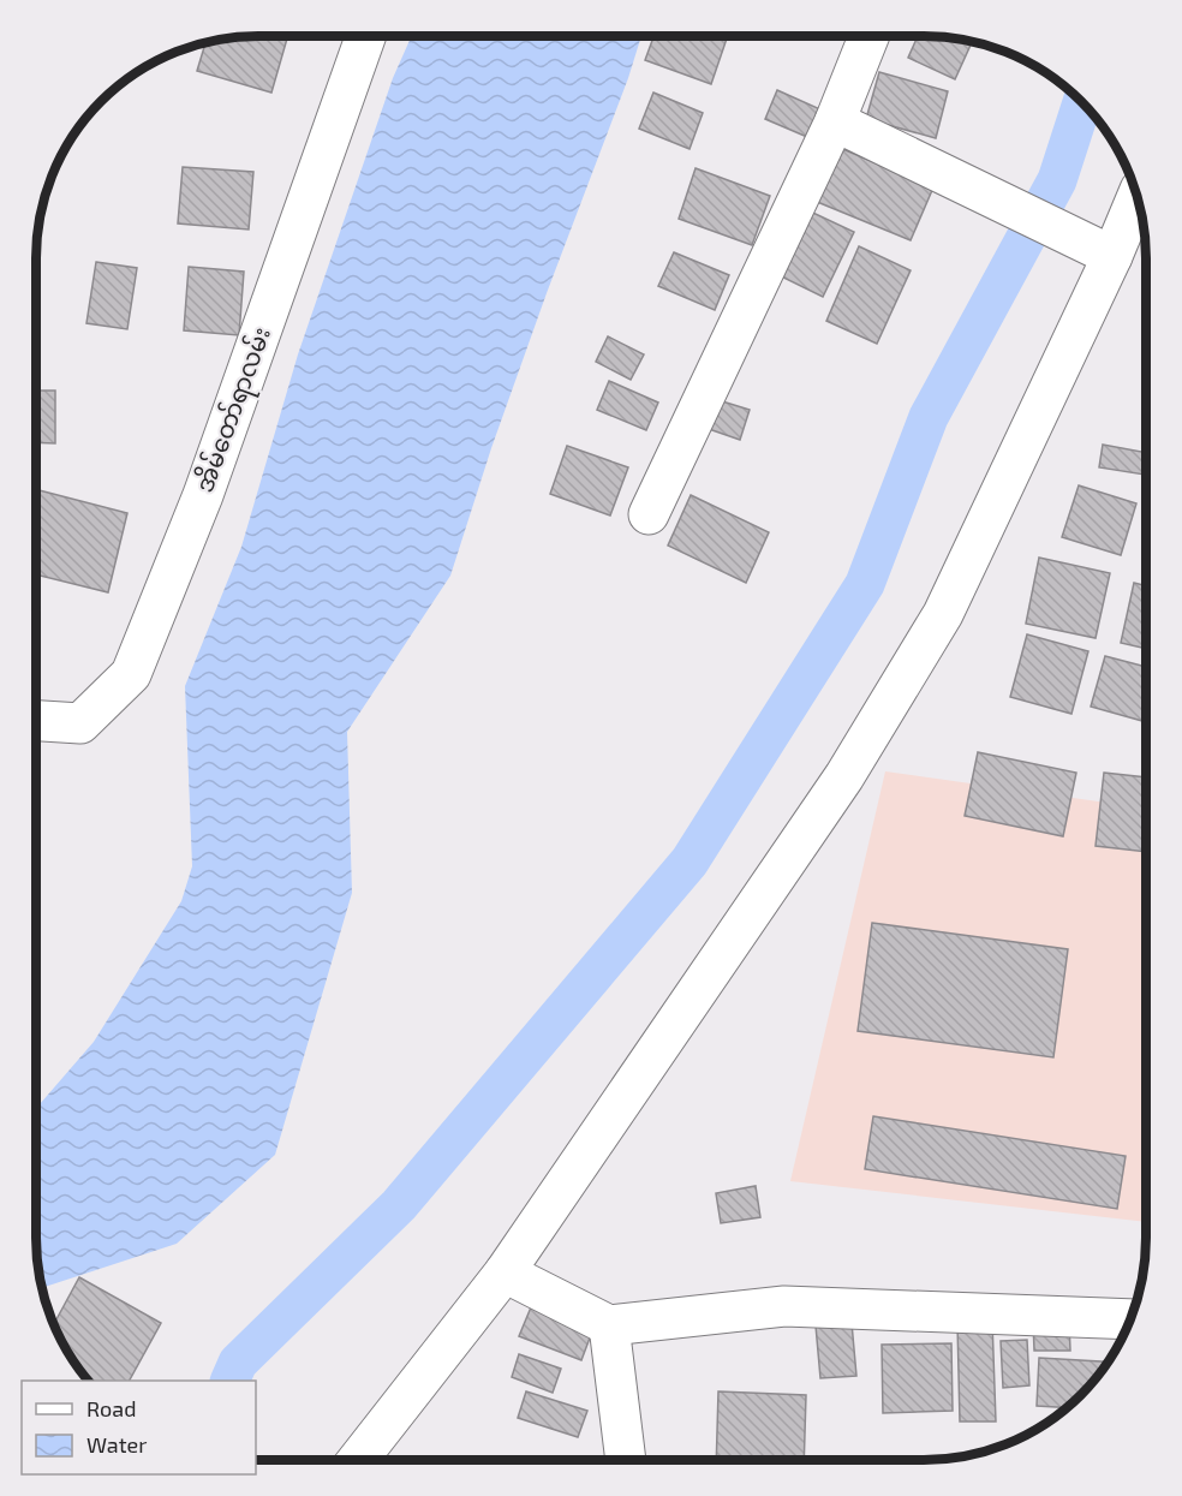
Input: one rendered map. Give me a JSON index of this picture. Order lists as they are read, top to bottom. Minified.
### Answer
{"streets":{"street":["အိမ်တော်ရာလမ်း"]},"legend":["Road","Water"]}
